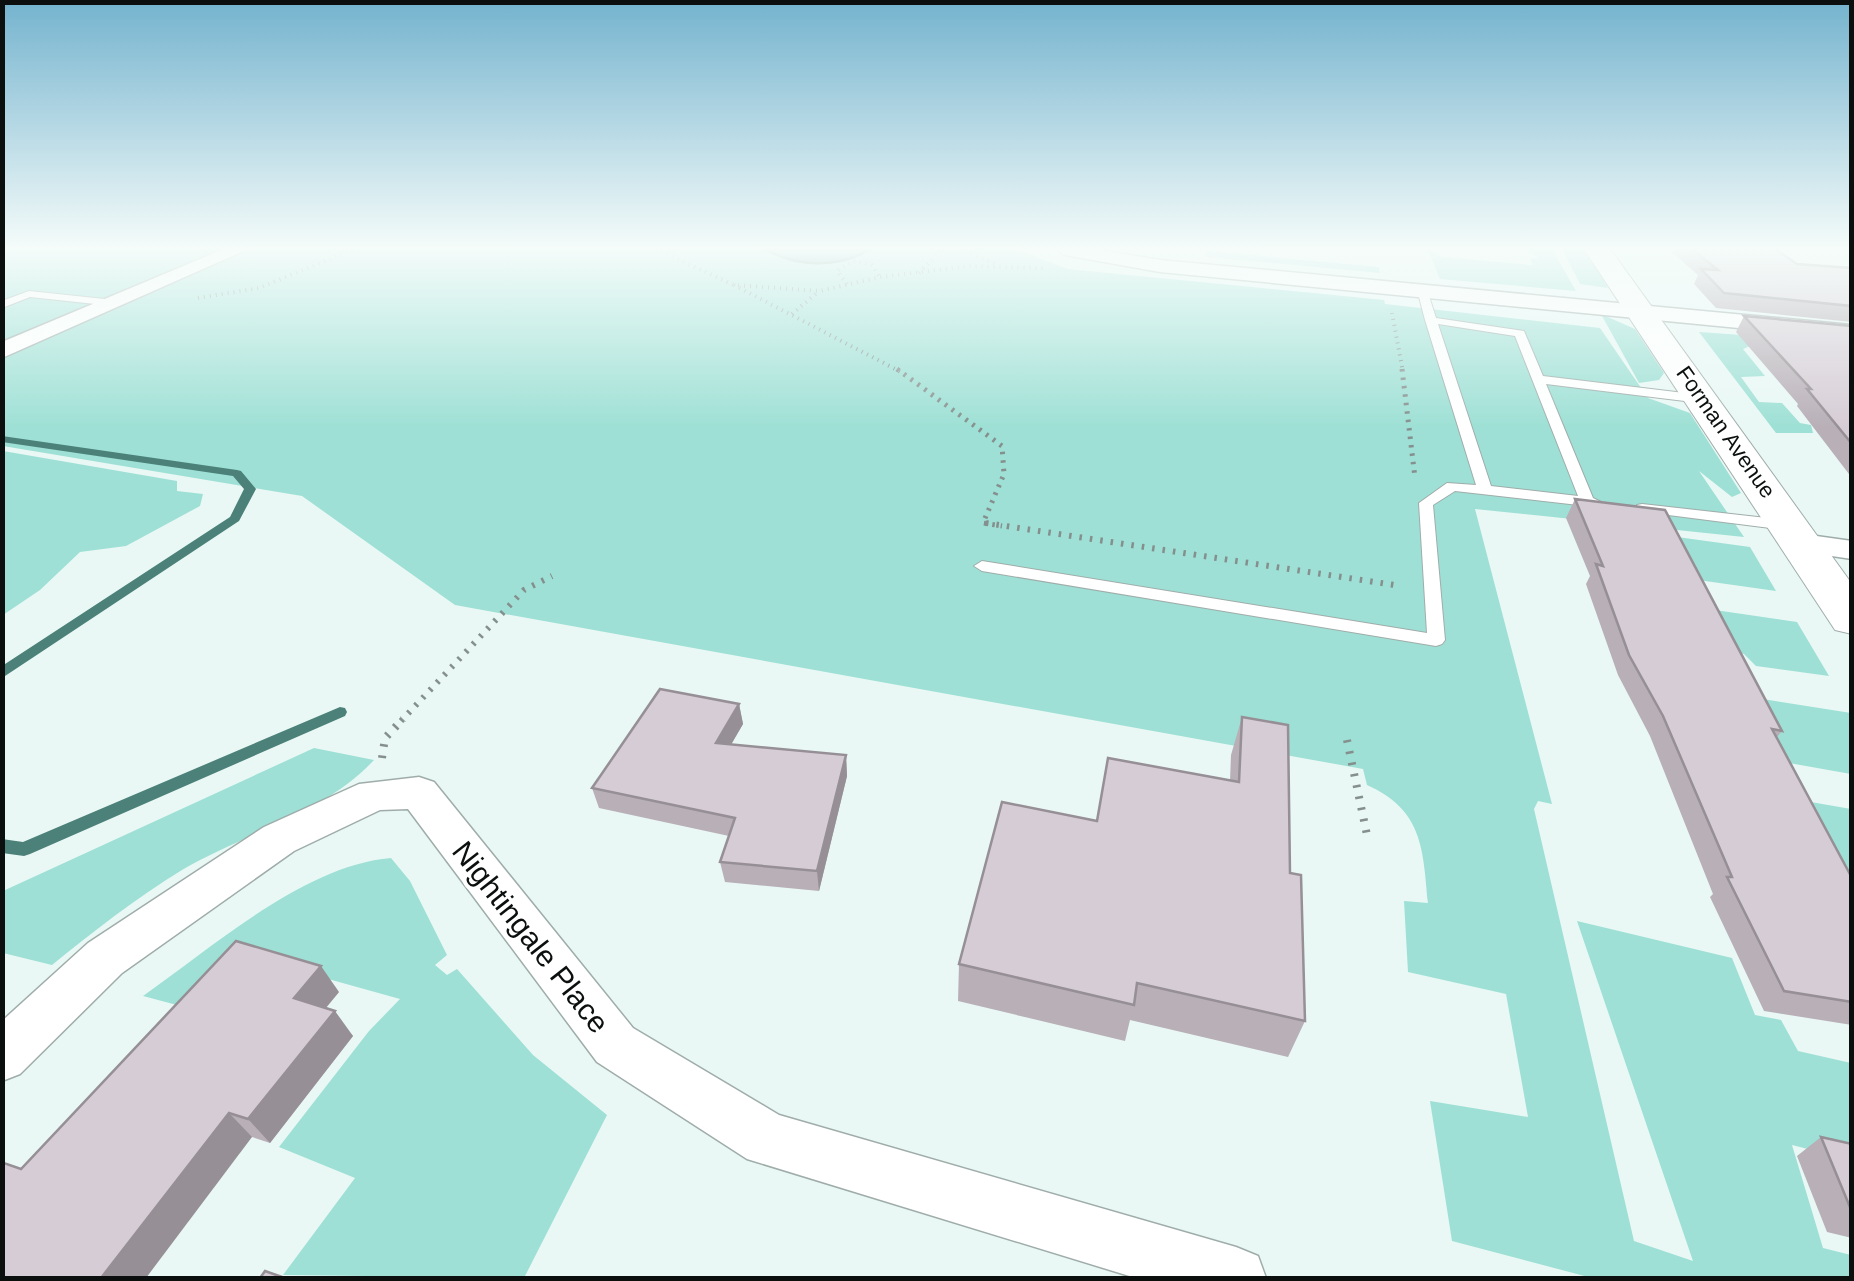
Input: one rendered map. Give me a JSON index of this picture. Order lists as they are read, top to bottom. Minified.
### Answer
{"streets":{"street":["Forman Avenue","Nightingale Place"]}}
